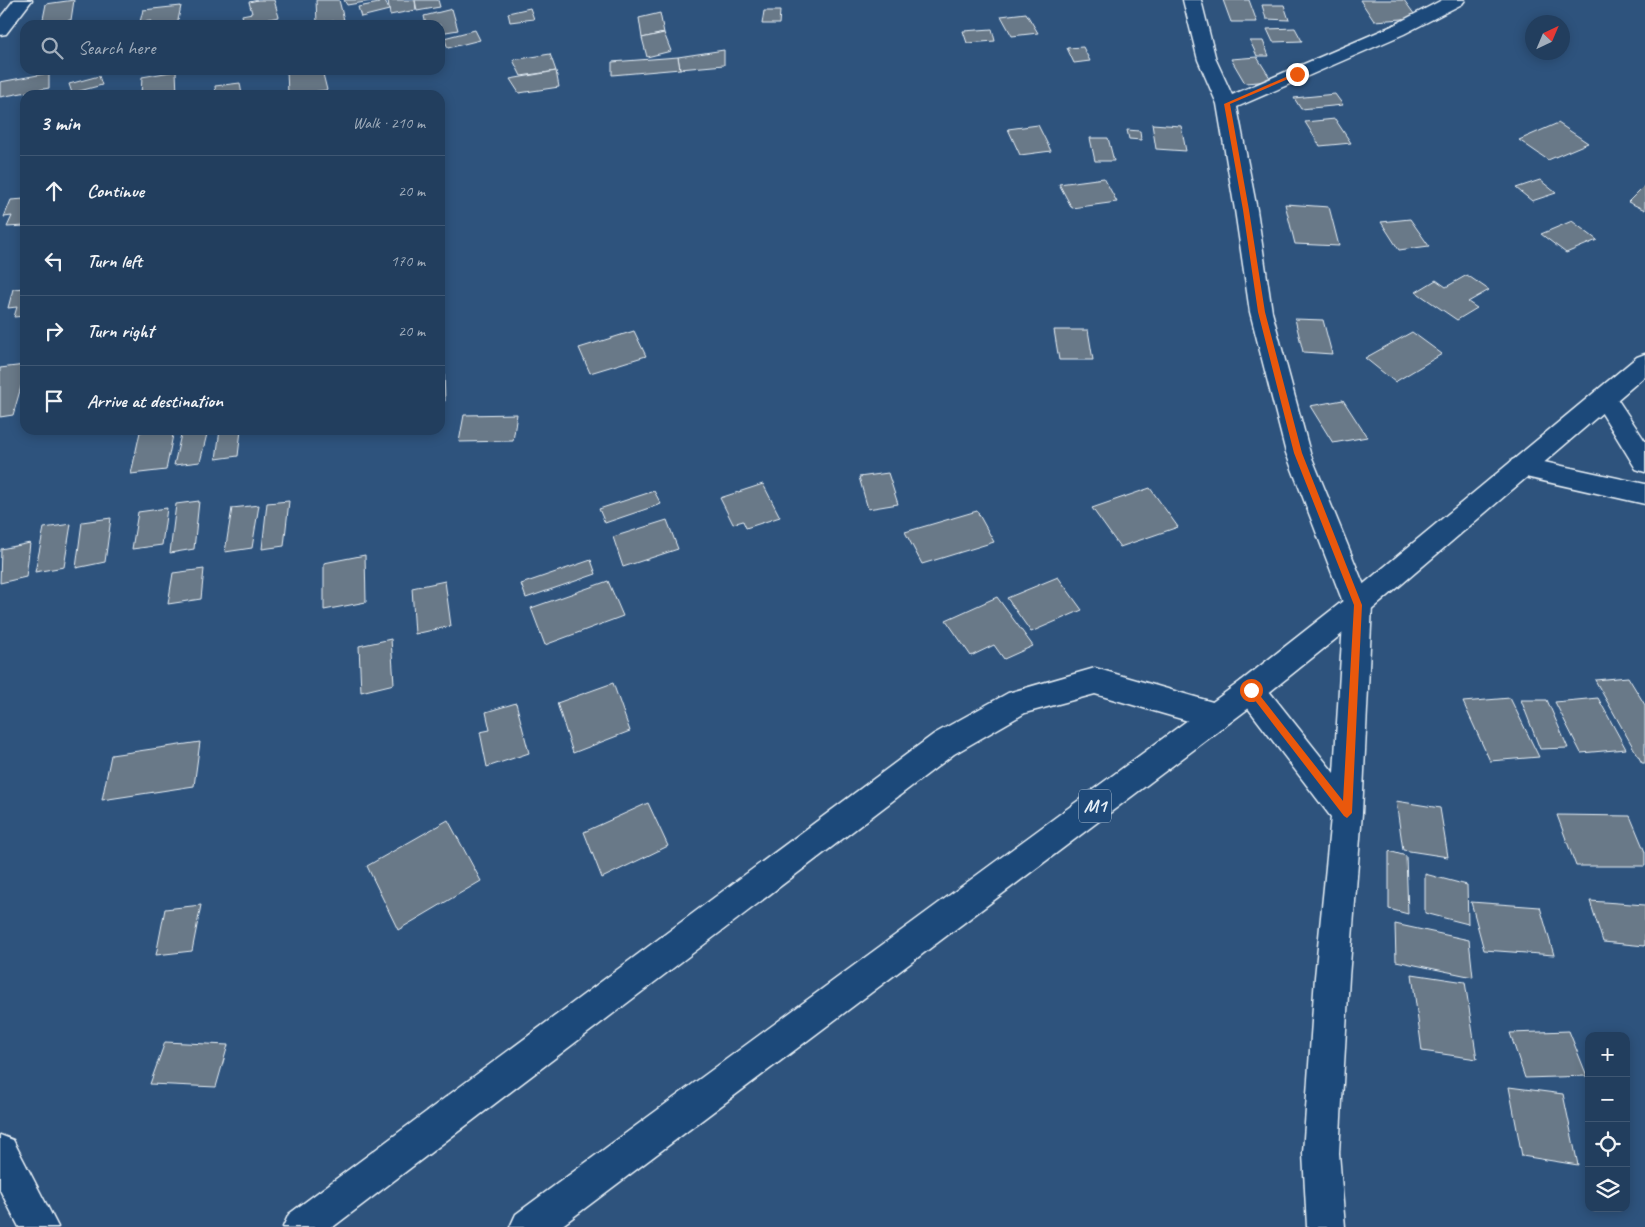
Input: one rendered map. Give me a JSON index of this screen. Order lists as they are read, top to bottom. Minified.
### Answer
{"streets":{"main road":["M1"]},"north":"top right","page":{"search":"Search here","heading":["3 min","Walk · 210 m"],"list":[["Continue","20 m"],["Turn left","170 m"],["Turn right","20 m"],"Arrive at destination"],"map_buttons":["+","−"]}}
